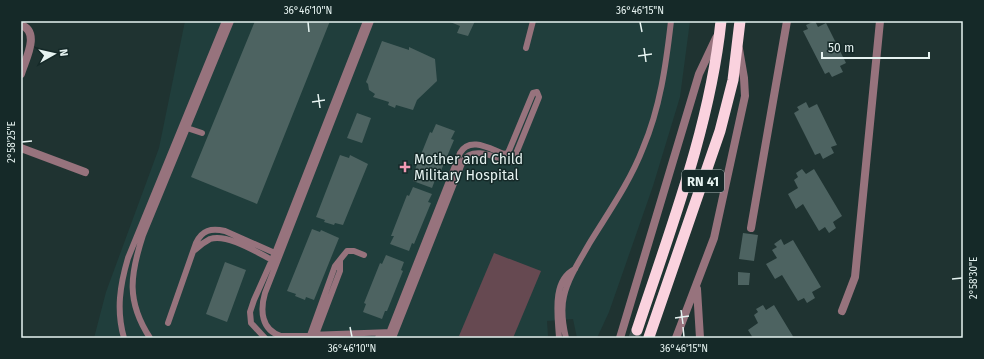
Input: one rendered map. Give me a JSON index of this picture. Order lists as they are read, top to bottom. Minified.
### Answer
{"streets":{"highway":["RN 41"]},"places":{"health":["Mother and Child Military Hospital"]},"scale_bar":"50 m","north":"right","coordinates":["36°46'10\"N","36°46'15\"N","2°58'25\"E","2°58'30\"E"]}
